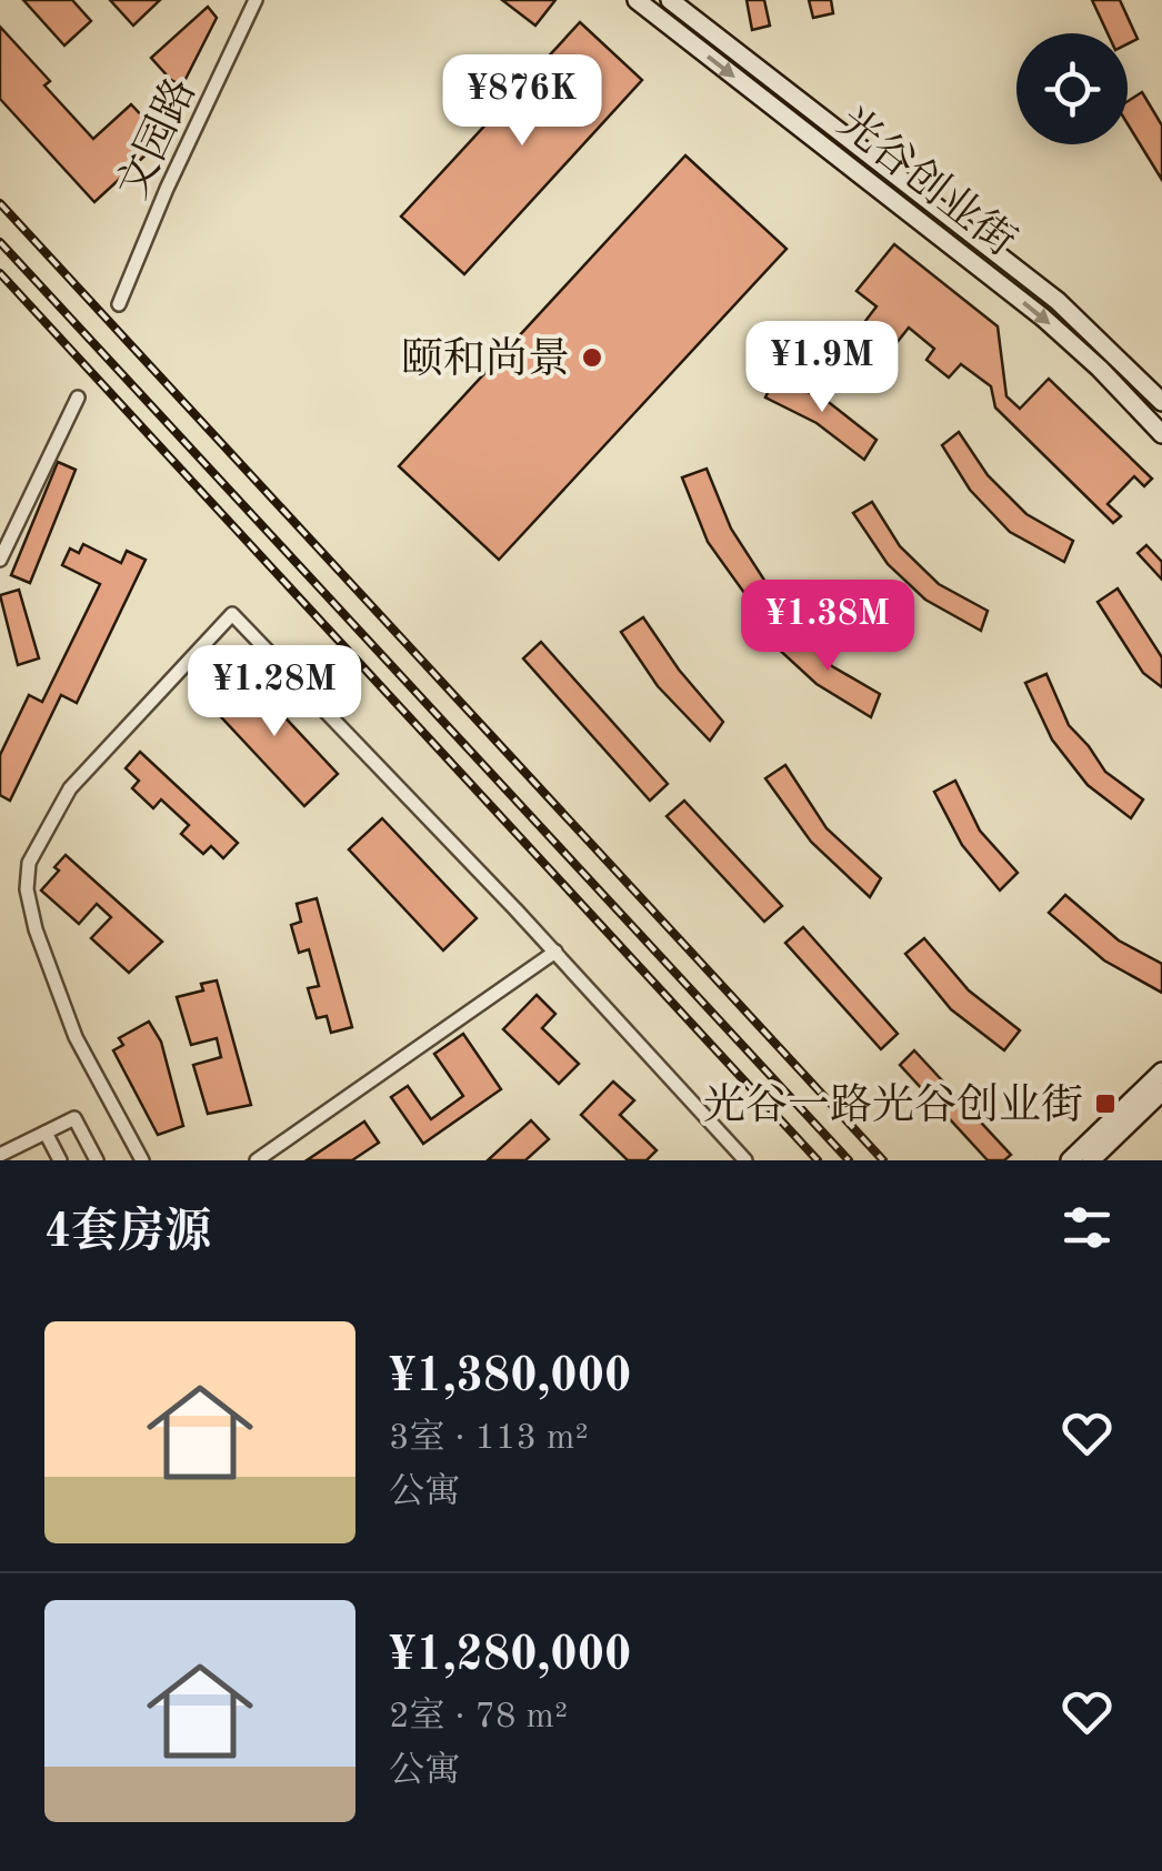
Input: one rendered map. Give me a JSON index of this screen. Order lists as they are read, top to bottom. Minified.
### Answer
{"streets":{"main road":["光谷创业街"],"street":["文园路"]},"places":{"other":["颐和尚景"],"transit":["光谷一路光谷创业街"]},"page":{"price":["¥876K","¥1.9M","¥1.38M","¥1.28M"],"heading":"4套房源","list":[{"name":"¥1,380,000","note":"3室 · 113 m² · 公寓"},{"name":"¥1,280,000","note":"2室 · 78 m² · 公寓"}]}}
